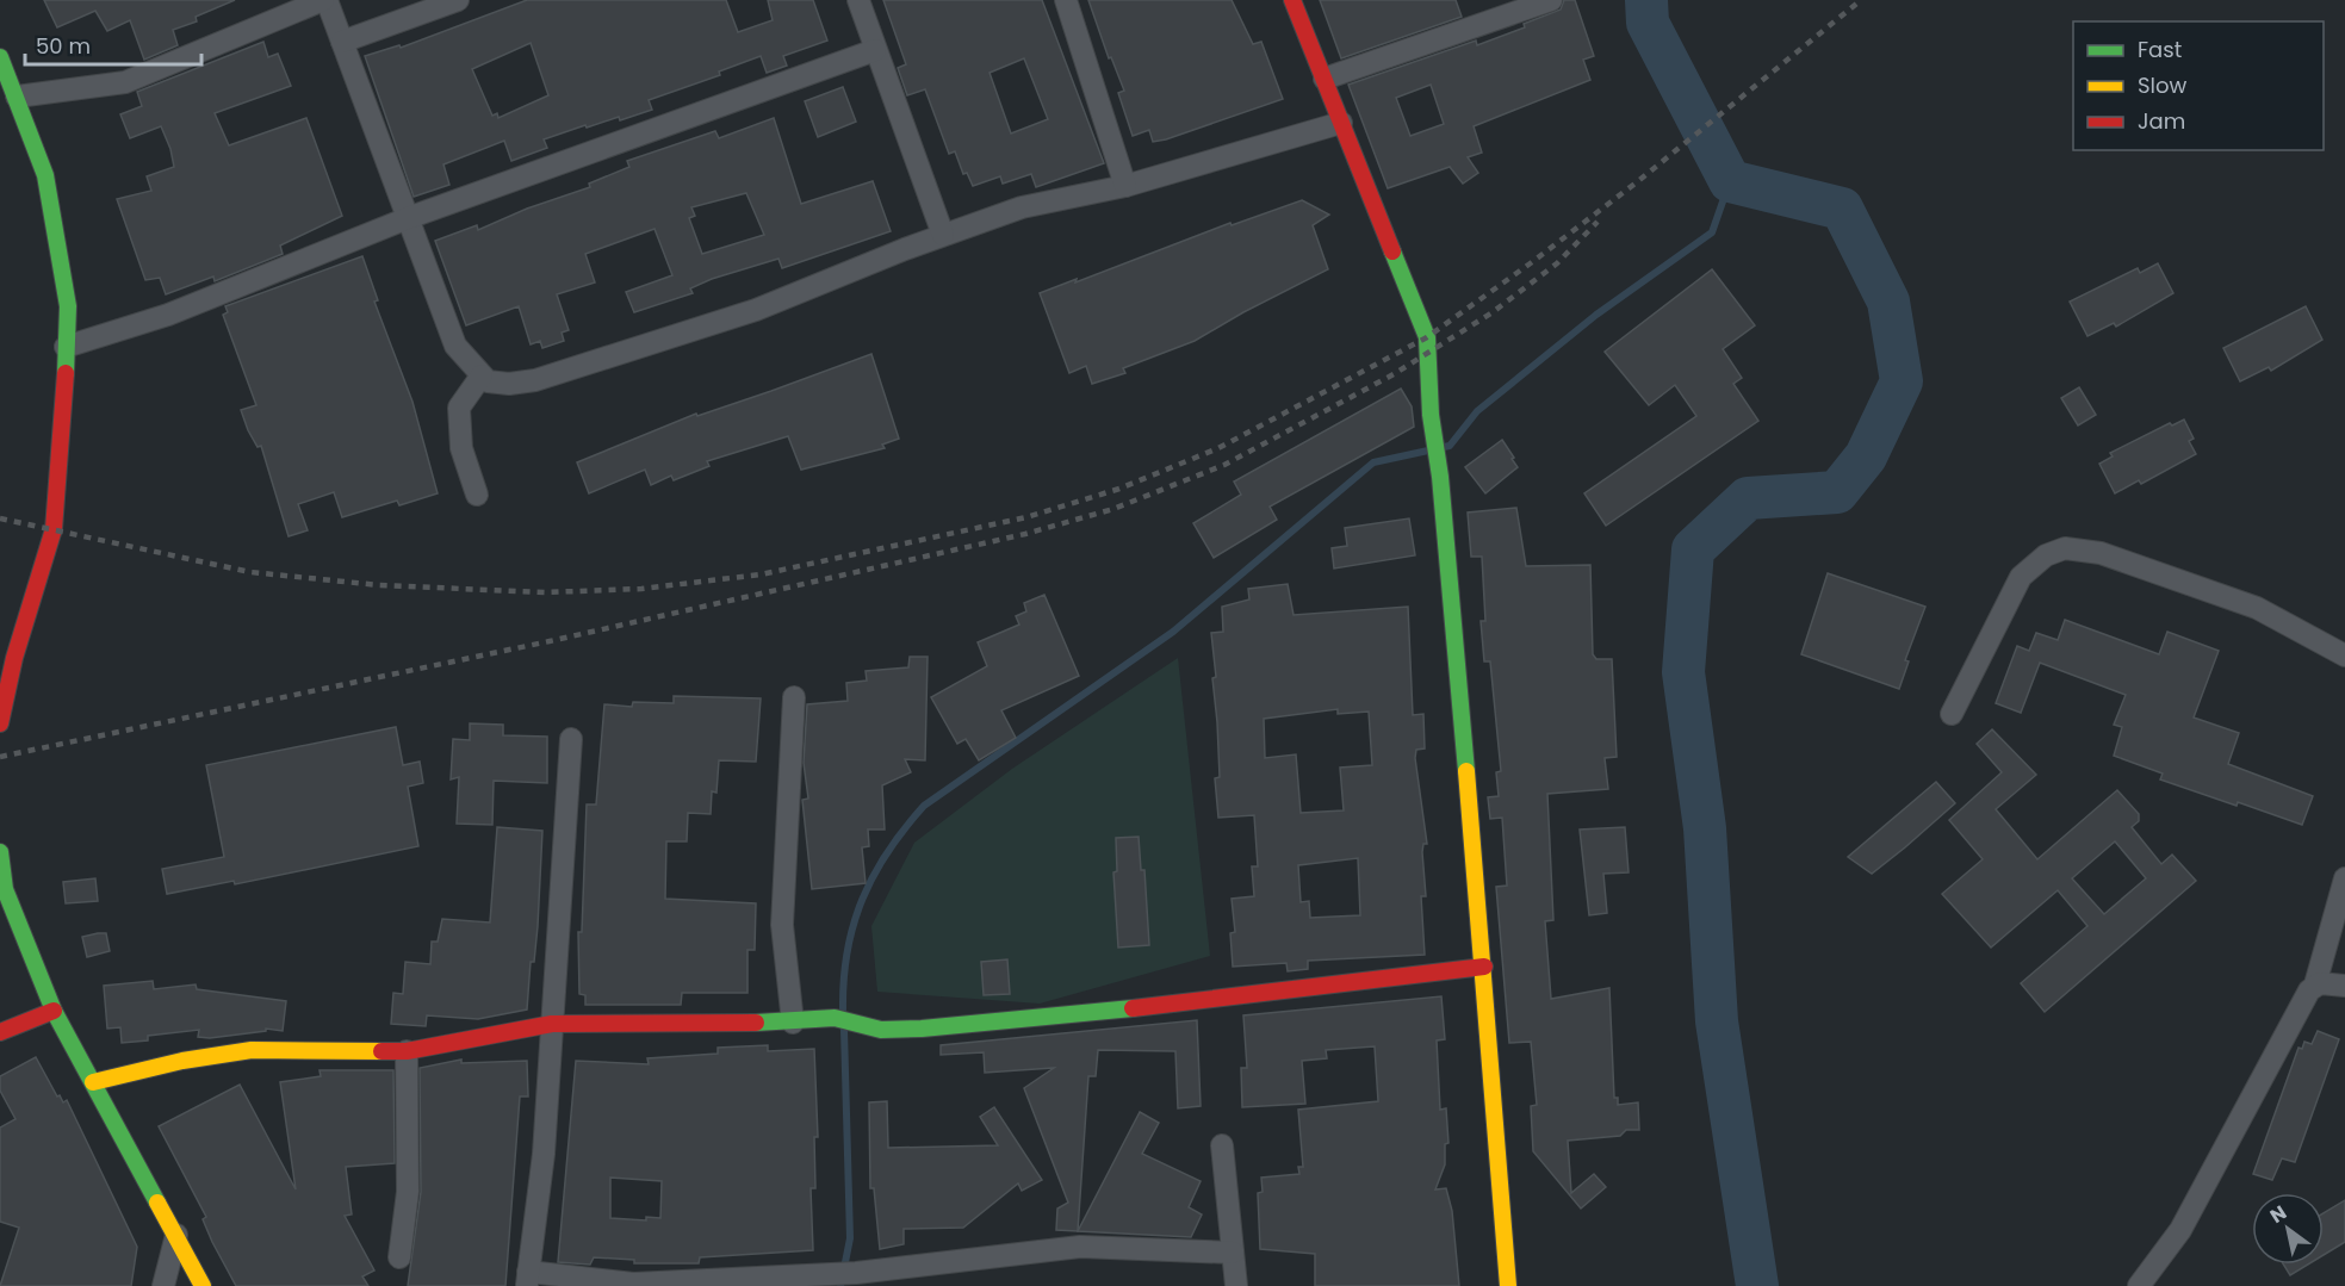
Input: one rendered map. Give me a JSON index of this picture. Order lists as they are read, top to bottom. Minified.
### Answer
{"legend":["Fast","Slow","Jam"],"scale_bar":"50 m","north":"top left"}
